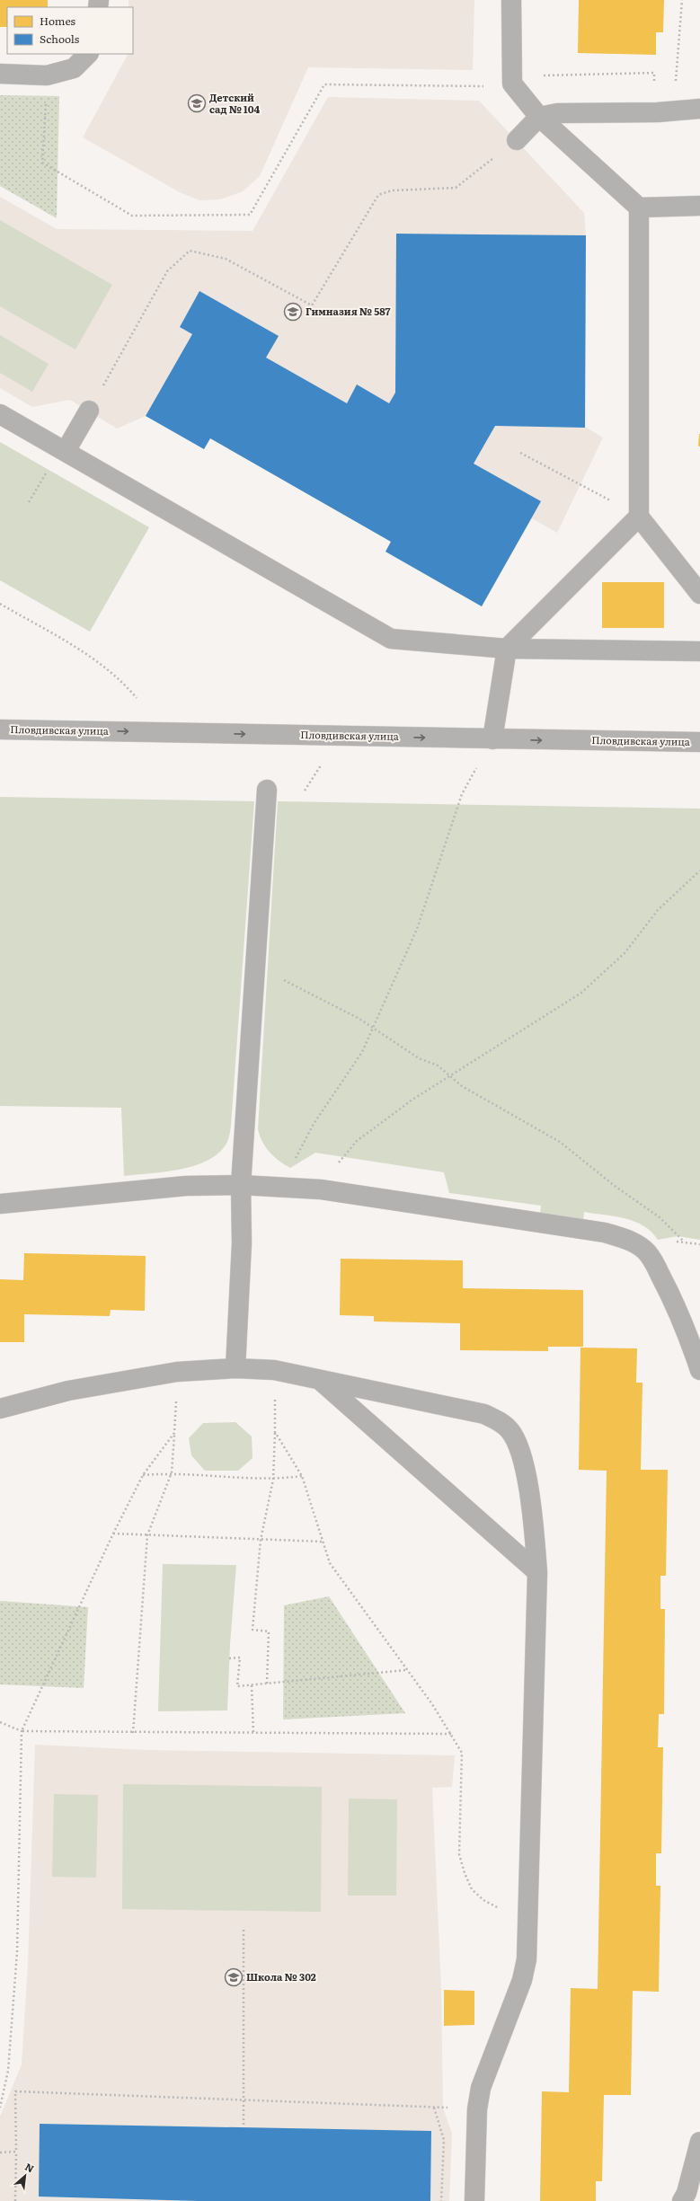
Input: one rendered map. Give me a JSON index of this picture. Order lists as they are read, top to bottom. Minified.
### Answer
{"streets":{"street":["Пловдивская улица"]},"places":{"school or university":["Детский сад № 104","Гимназия № 587","Школа № 302"]},"legend":["Homes","Schools"],"north":"top right"}
